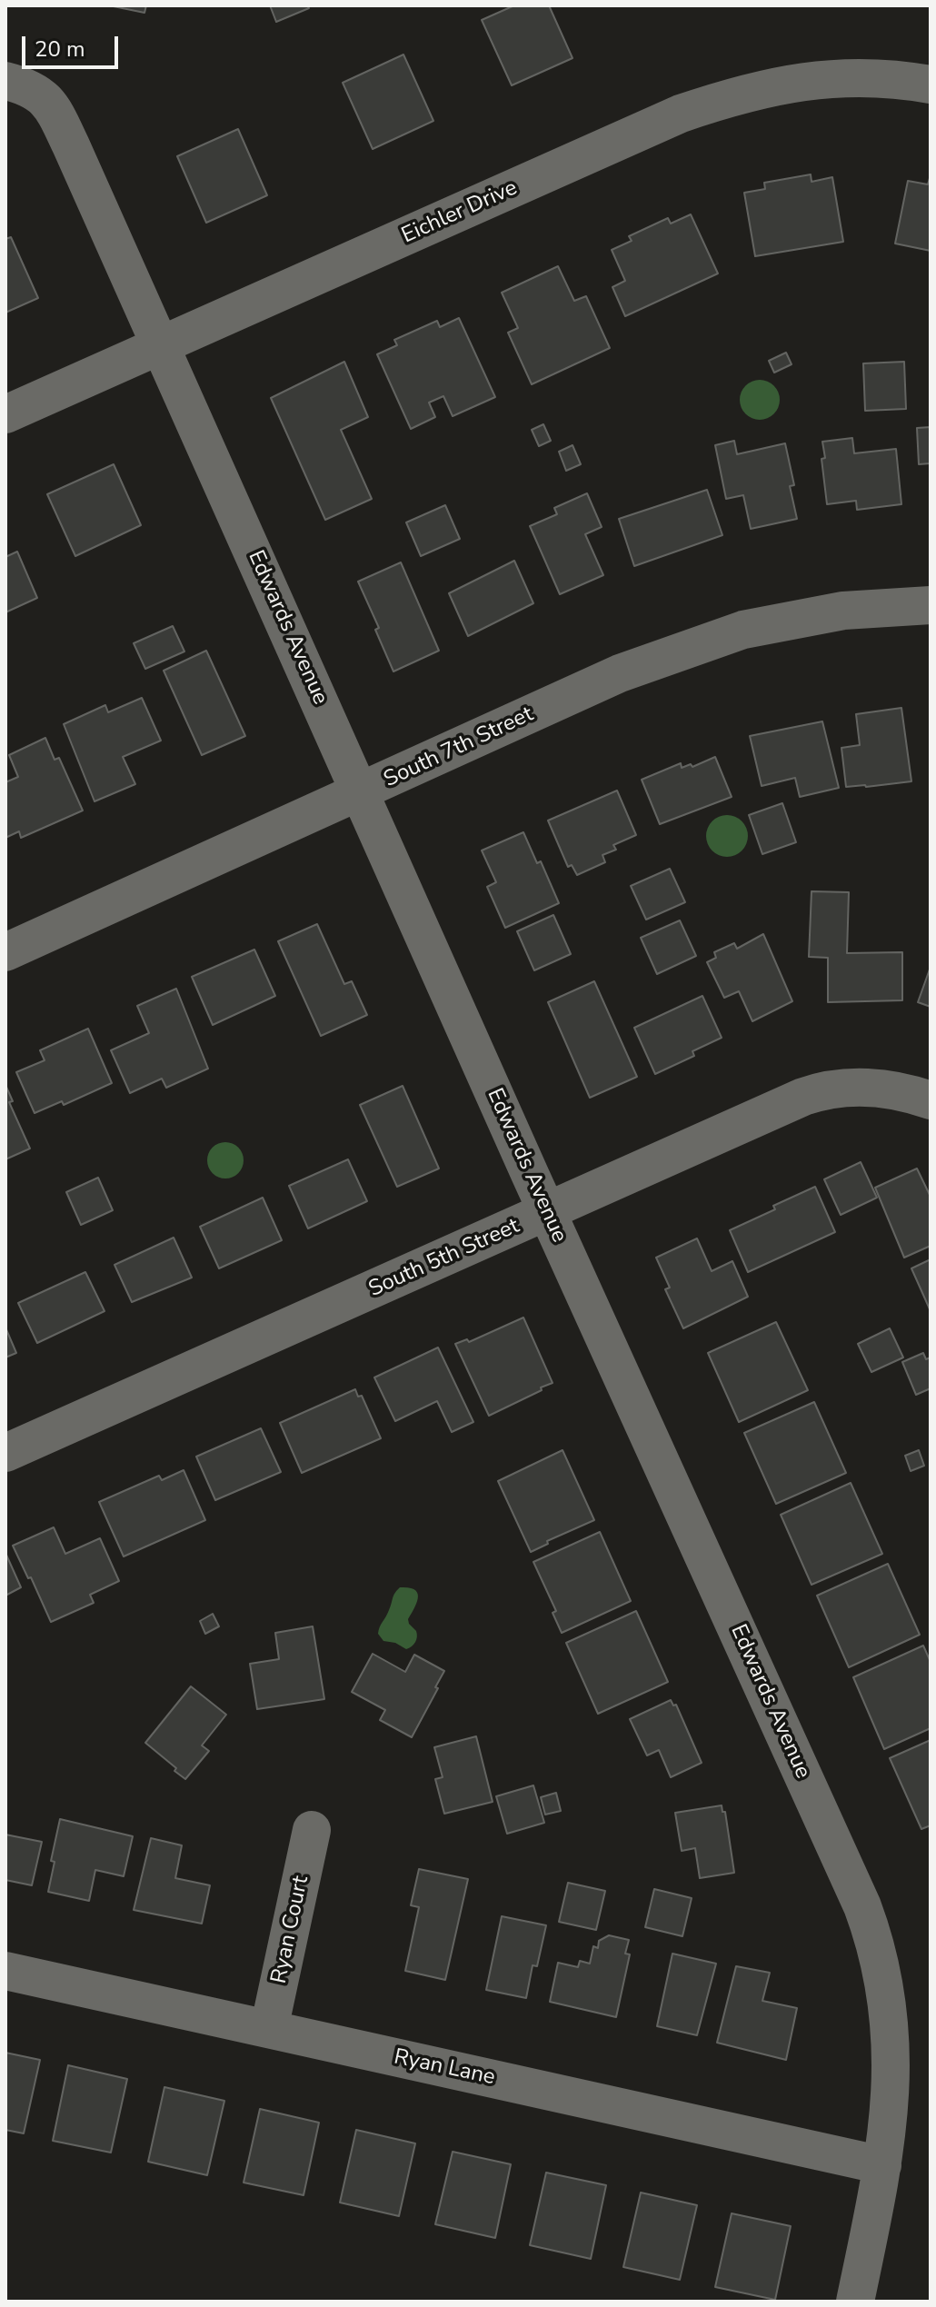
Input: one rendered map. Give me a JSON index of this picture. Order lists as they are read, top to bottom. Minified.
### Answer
{"streets":{"street":["Eichler Drive","Edwards Avenue","South 7th Street","South 5th Street","Ryan Court","Ryan Lane"]},"crossings":[["Eichler Drive","Edwards Avenue"],["Edwards Avenue","South 7th Street"],["Edwards Avenue","South 5th Street"],["Edwards Avenue","Ryan Lane"],["Ryan Court","Ryan Lane"]],"scale_bar":"20 m"}
